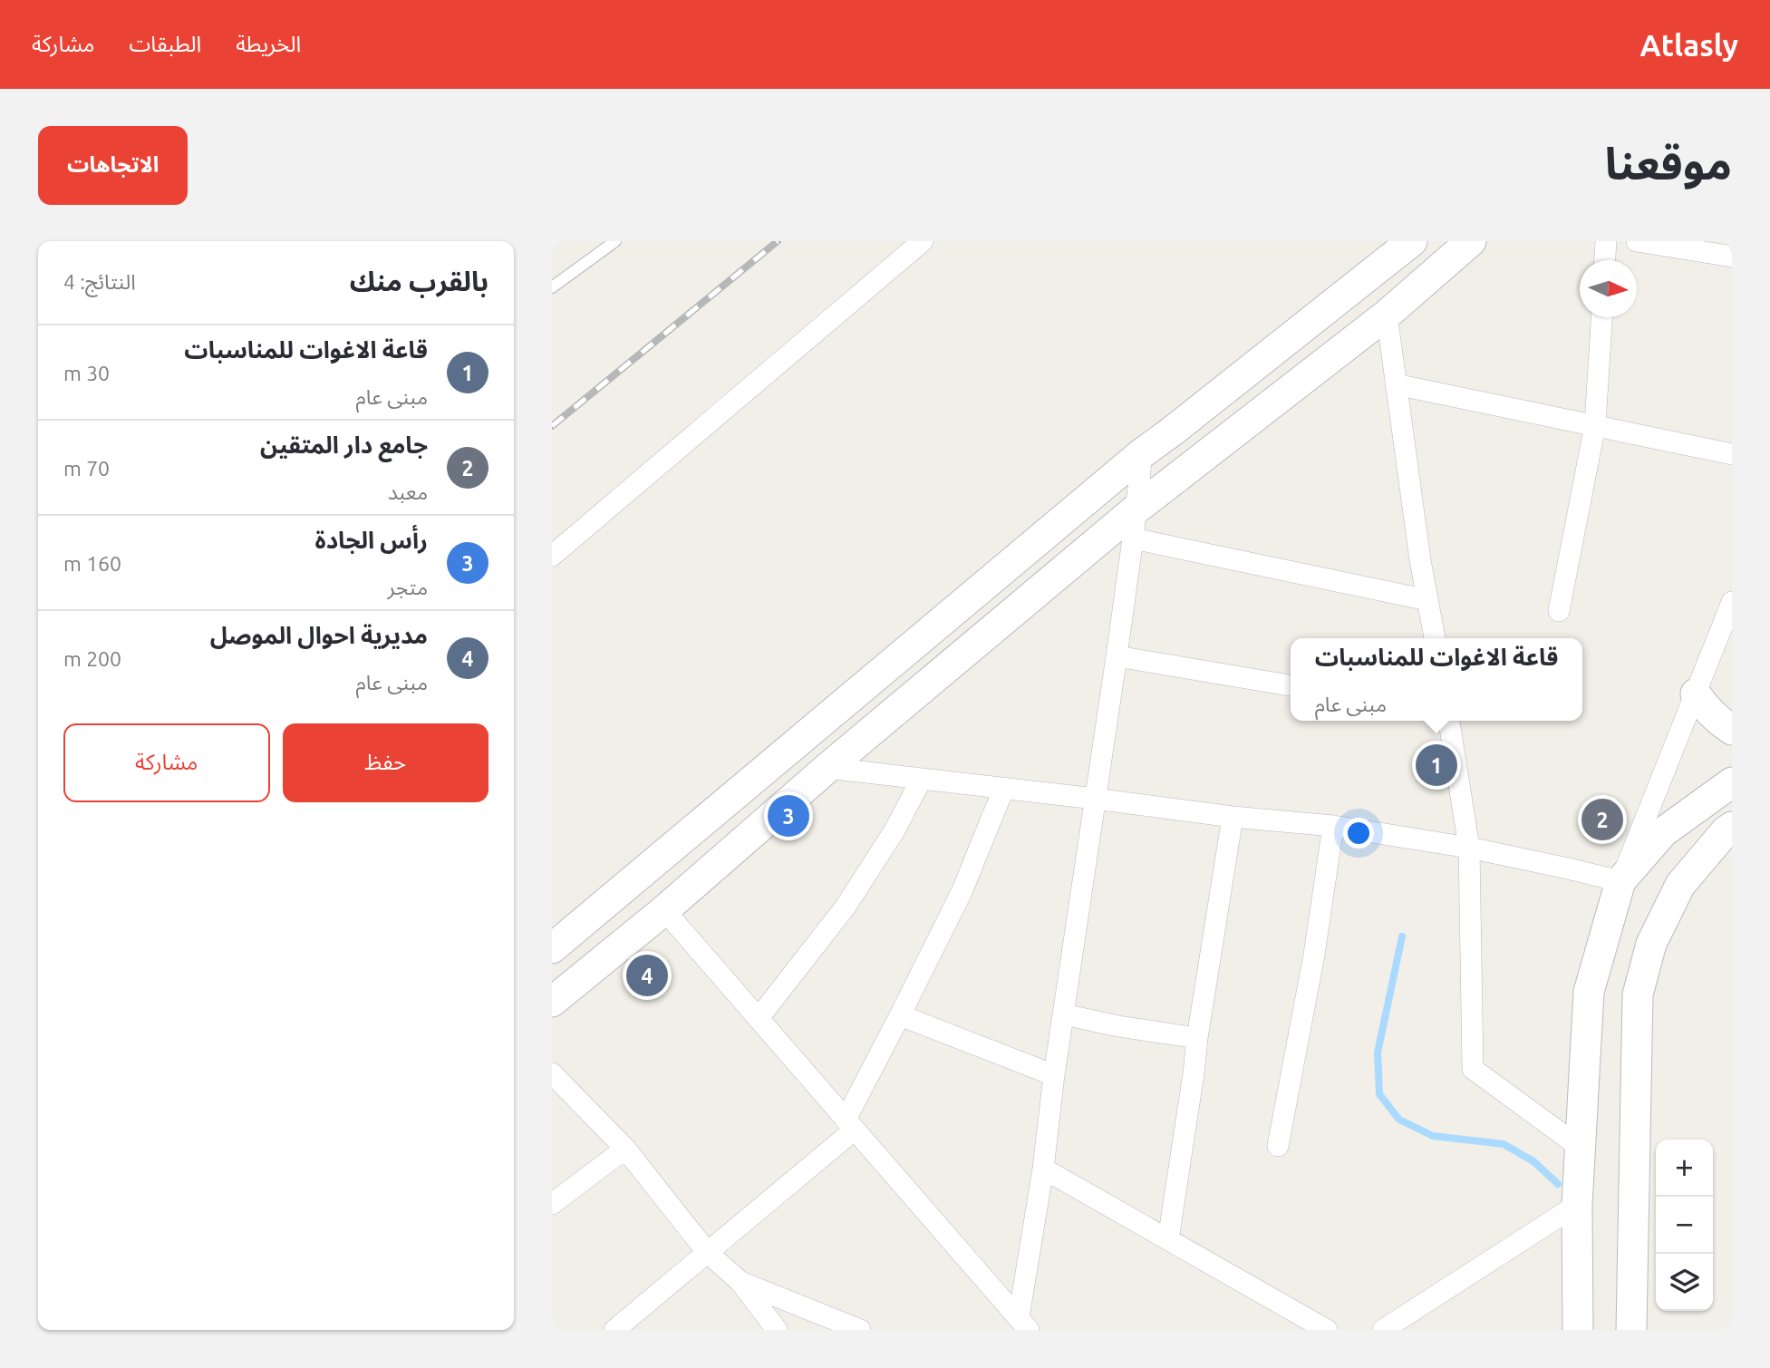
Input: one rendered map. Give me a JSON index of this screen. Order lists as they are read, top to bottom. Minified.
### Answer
{"north":"right","page":{"header":"Atlasly","nav":["الخريطة","الطبقات","مشاركة"],"title":"موقعنا","buttons":["الاتجاهات",["حفظ","مشاركة"]],"heading":["بالقرب منك","النتائج: 4"],"list":[{"mark":"1","name":"قاعة الاغوات للمناسبات","note":"مبنى عام","value":"30 m"},{"mark":"2","name":"جامع دار المتقين","note":"معبد","value":"70 m"},{"mark":"3","name":"رأس الجادة","note":"متجر","value":"160 m"},{"mark":"4","name":"مديرية احوال الموصل","note":"مبنى عام","value":"200 m"}],"popup":["قاعة الاغوات للمناسبات","مبنى عام"],"pins":["1","3","2","4"],"map_buttons":["+","−"]}}
